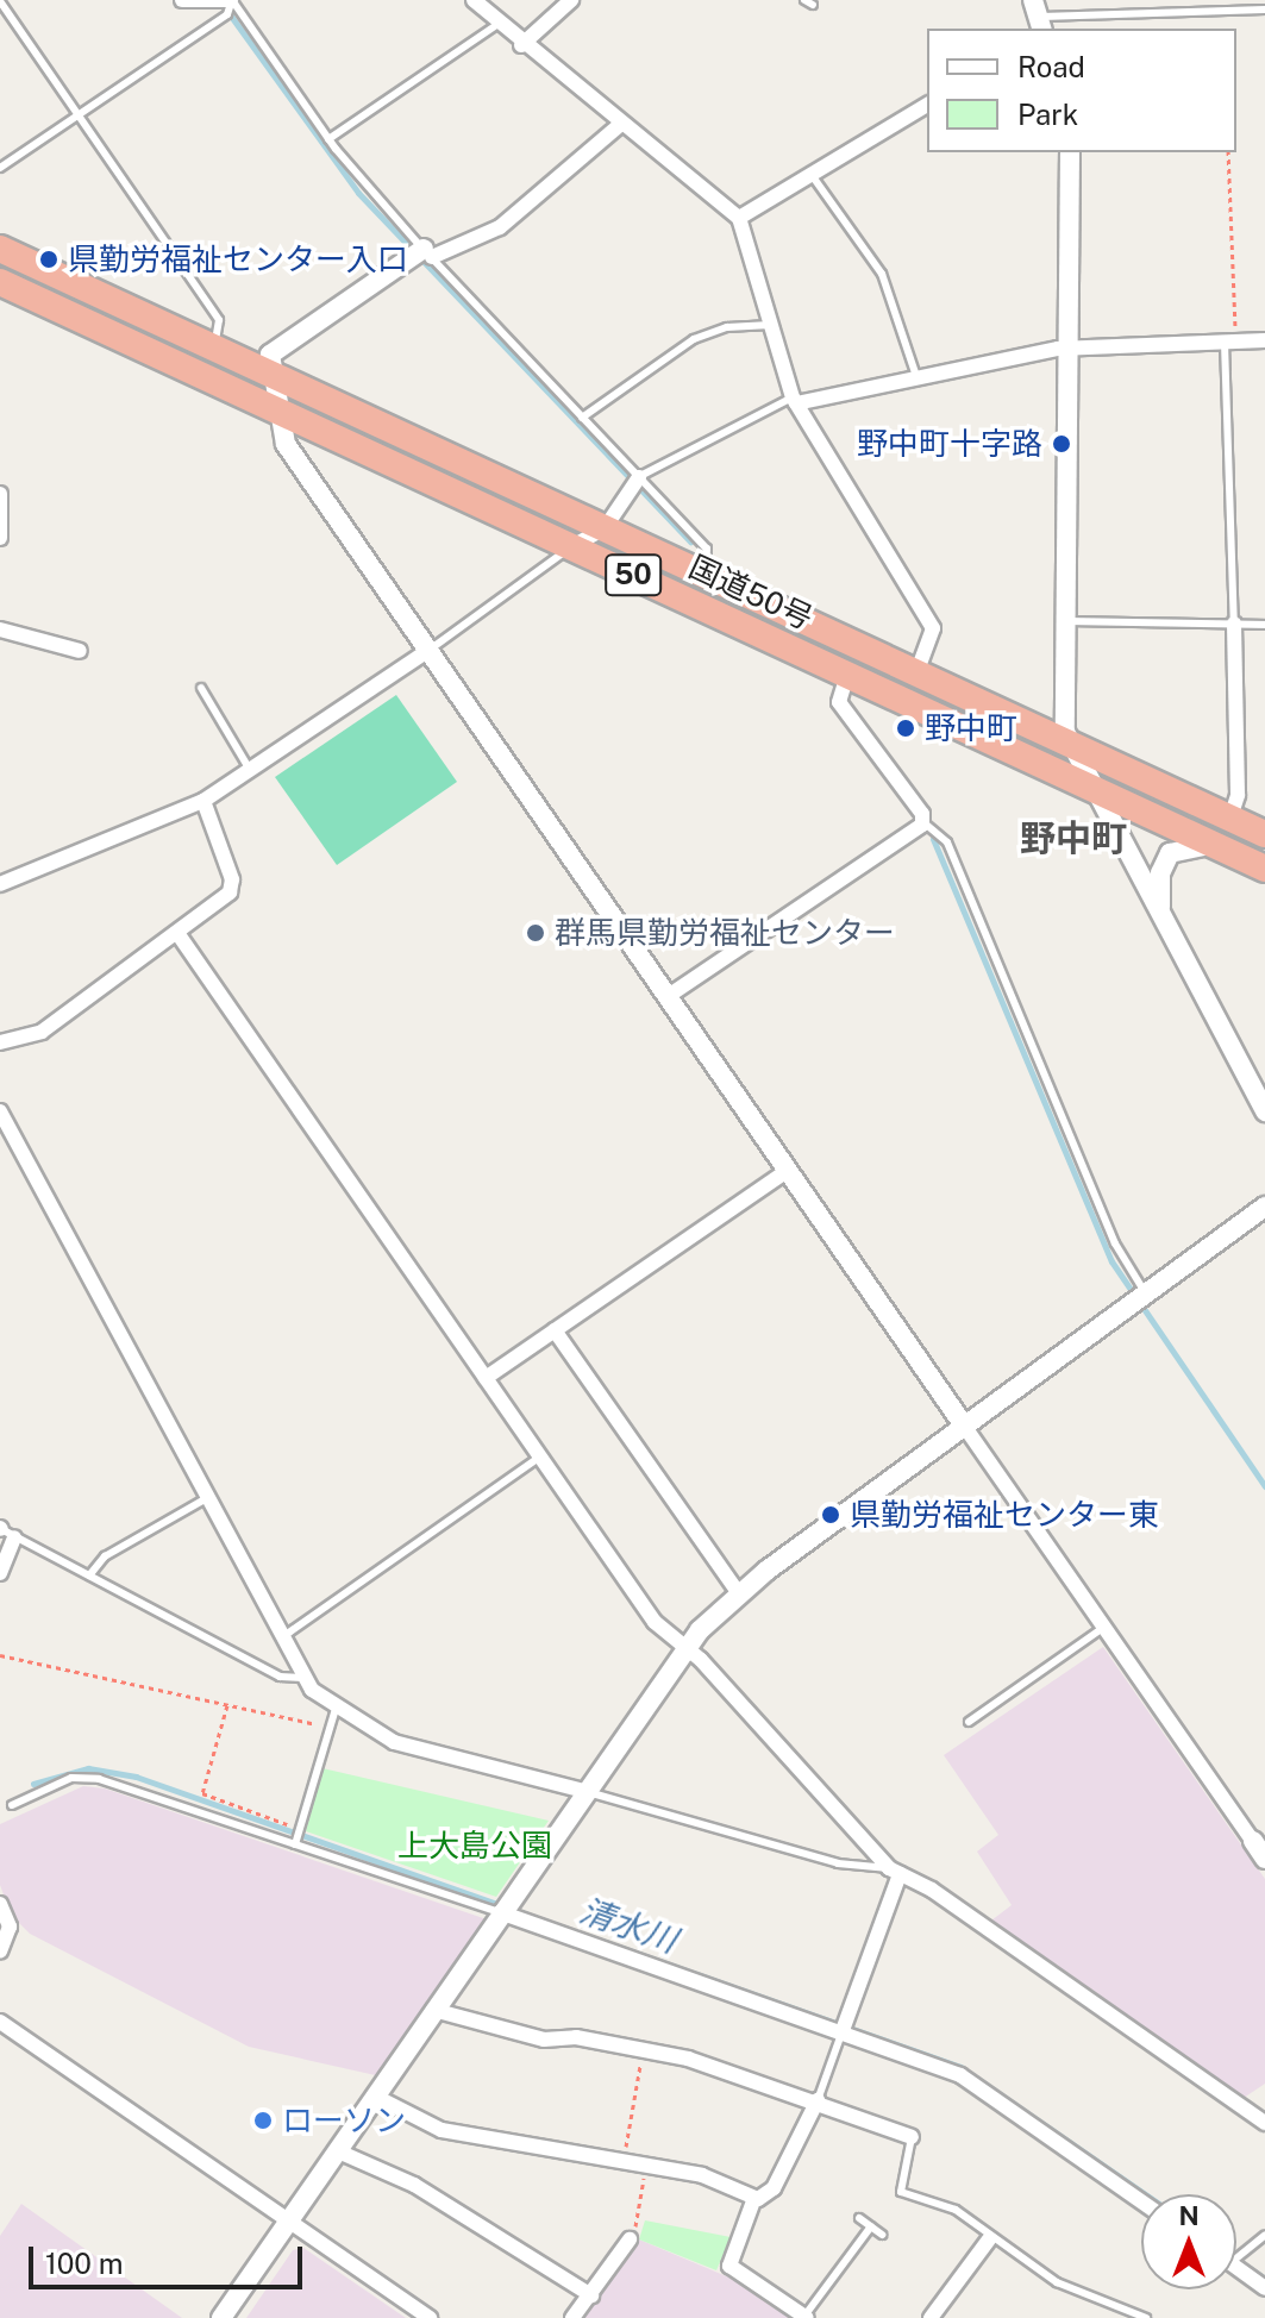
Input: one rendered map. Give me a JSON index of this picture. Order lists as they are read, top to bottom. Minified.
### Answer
{"streets":{"highway":["50","国道50号"]},"districts":["野中町"],"water":["清水川"],"parks":["上大島公園"],"places":["県勤労福祉センター入口","野中町十字路","野中町","群馬県勤労福祉センター","県勤労福祉センター東","ローソン"],"legend":["Road","Park"],"scale_bar":"100 m","north":"top"}
